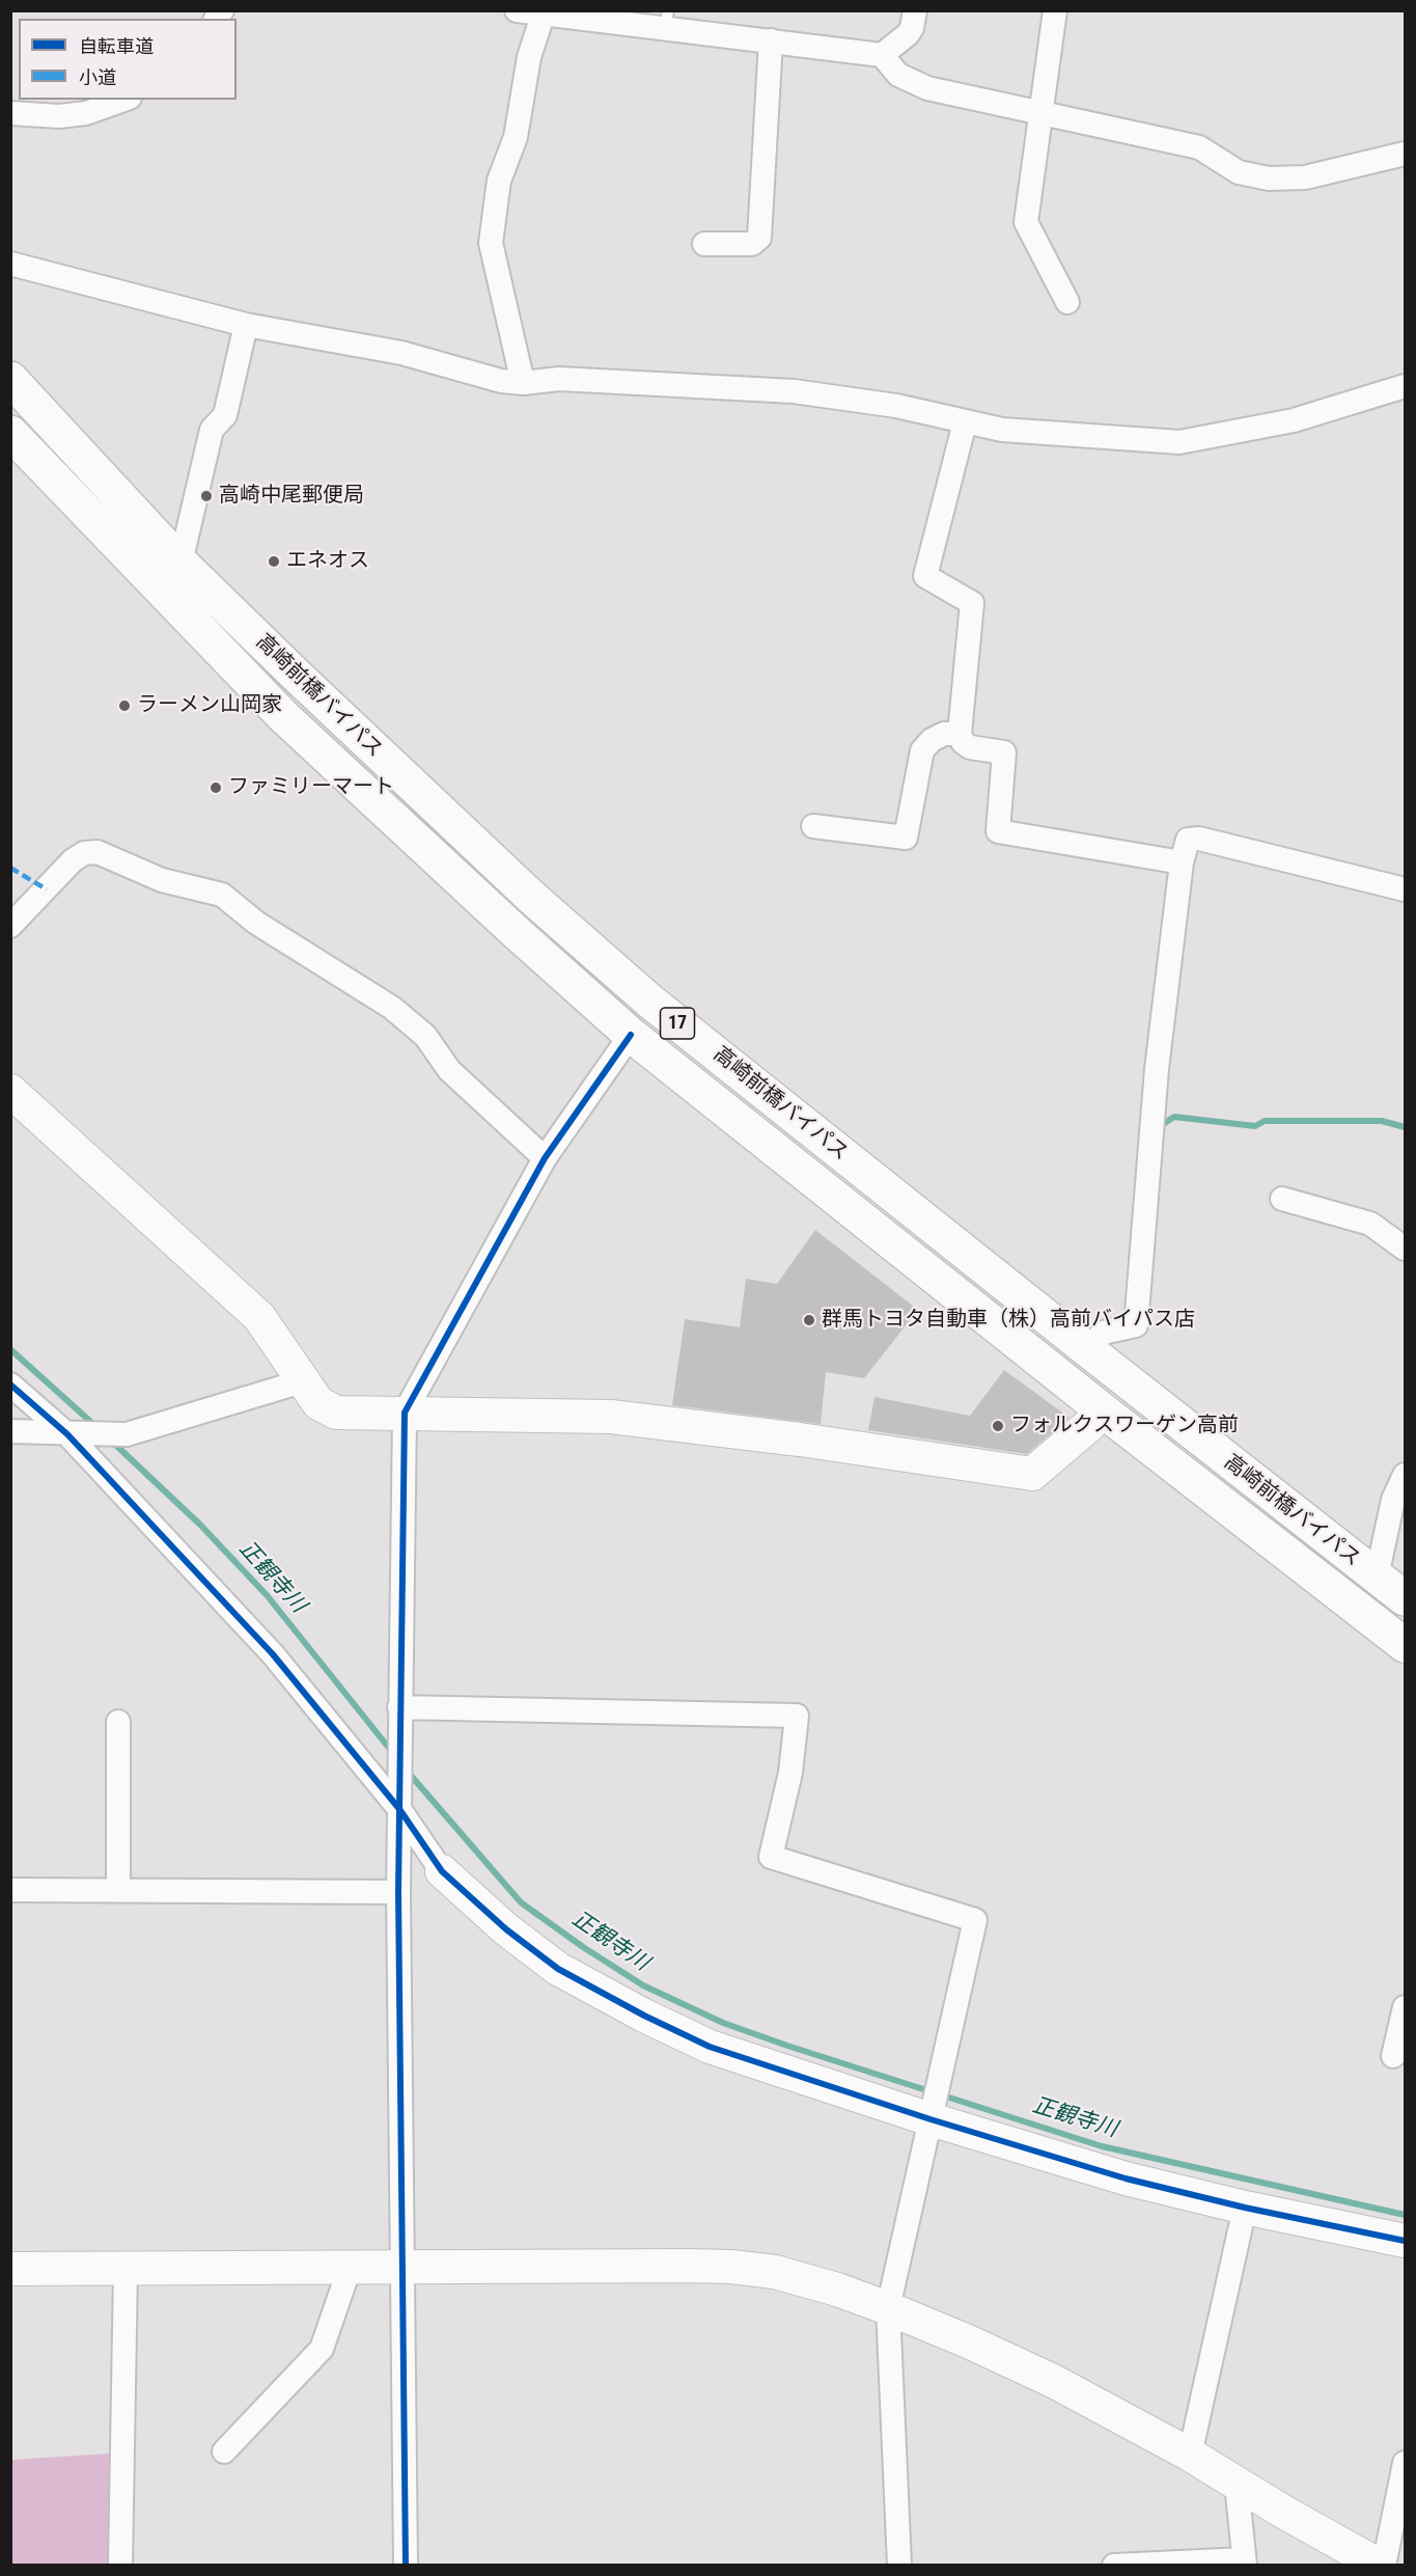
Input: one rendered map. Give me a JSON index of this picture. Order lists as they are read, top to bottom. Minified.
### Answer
{"streets":{"highway":["高崎前橋バイパス","17"]},"water":["正観寺川"],"places":["高崎中尾郵便局","エネオス","ラーメン山岡家","ファミリーマート","群馬トヨタ自動車（株）高前バイパス店","フォルクスワーゲン高前"],"legend":["自転車道","小道"]}
